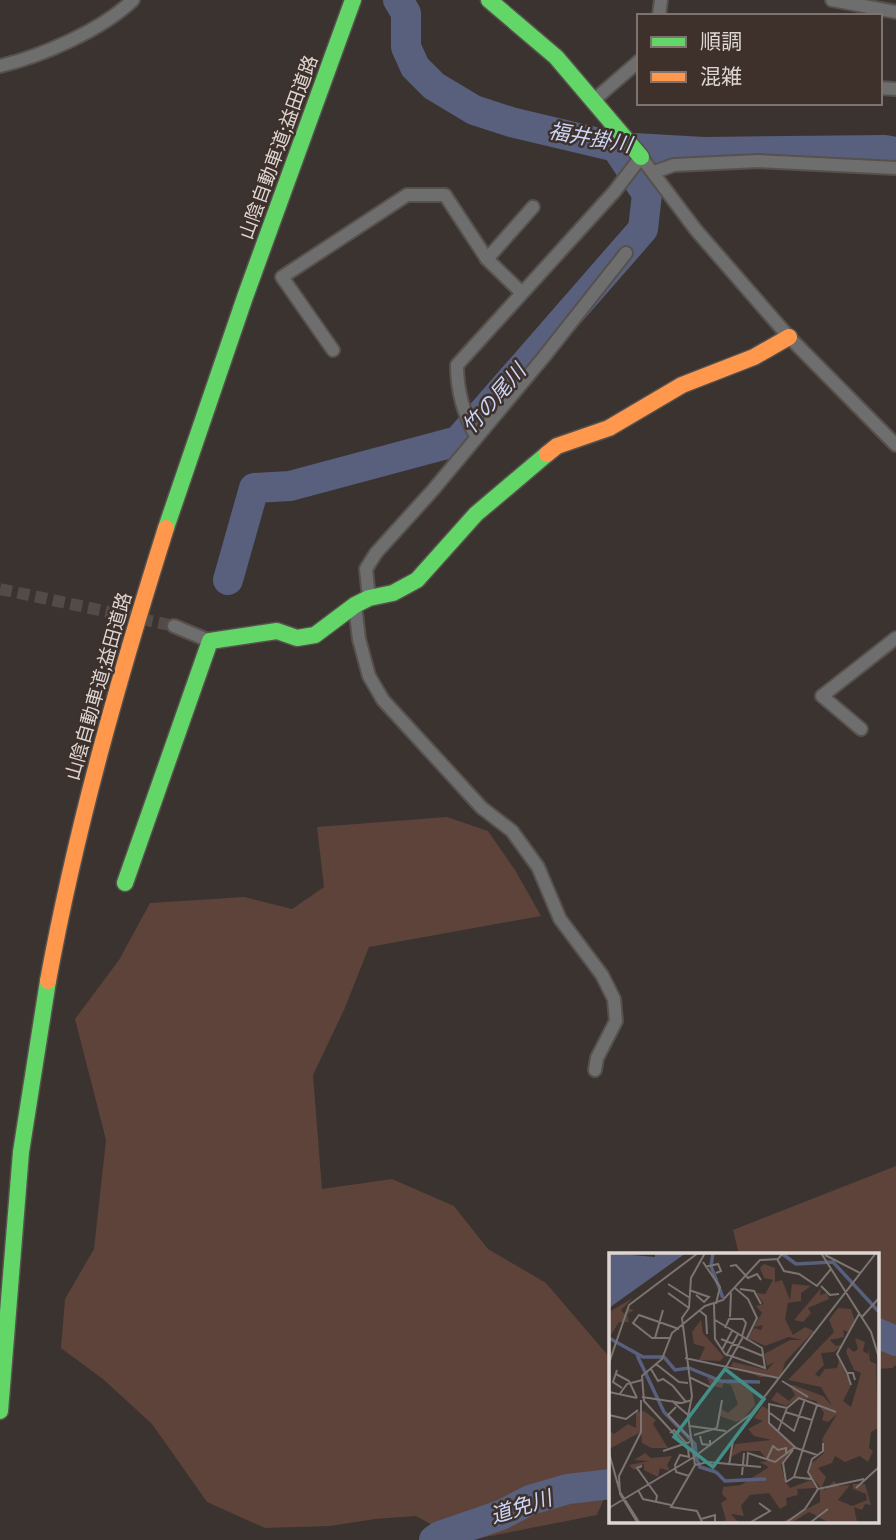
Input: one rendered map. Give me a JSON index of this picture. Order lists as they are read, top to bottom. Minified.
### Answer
{"streets":{"main road":["山陰自動車道;益田道路"]},"water":["福井掛川","竹の尾川","道免川"],"legend":["順調","混雑"]}
